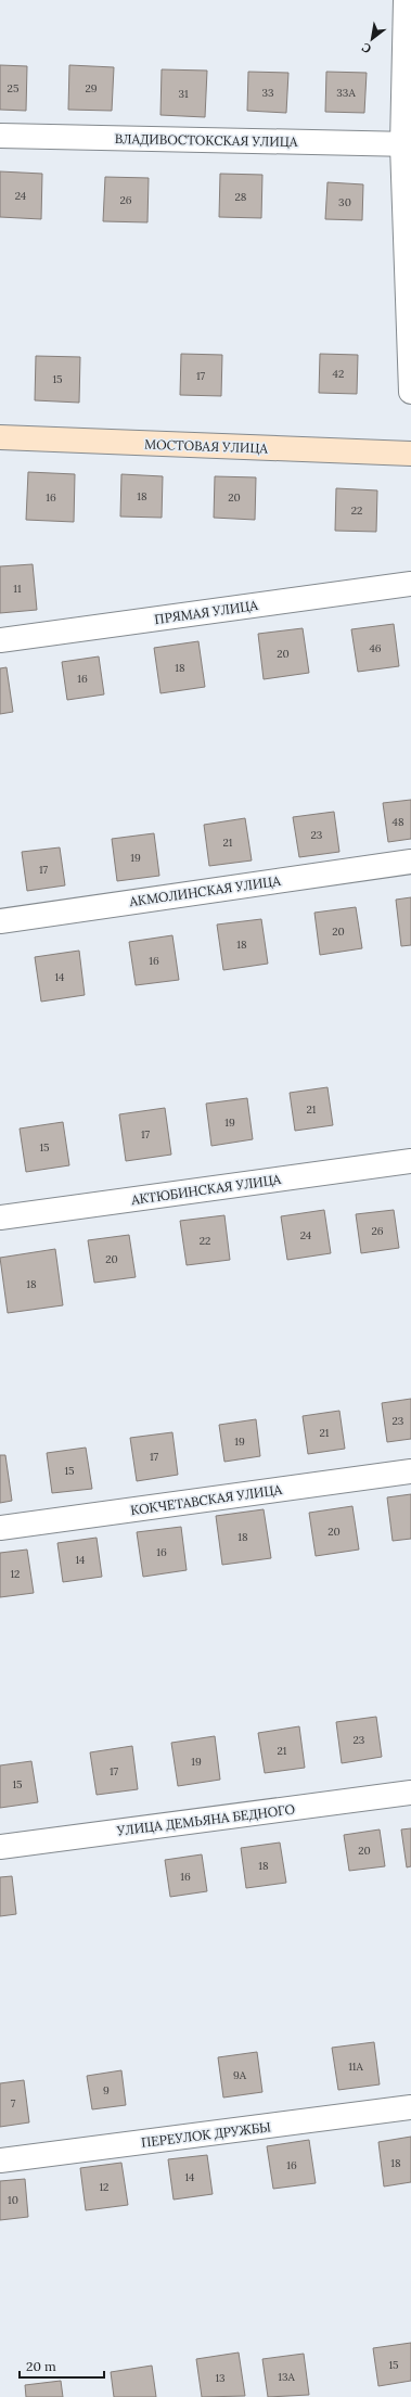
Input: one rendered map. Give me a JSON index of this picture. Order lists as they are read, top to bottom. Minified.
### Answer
{"streets":{"street":["ВЛАДИВОСТОКСКАЯ УЛИЦА","МОСТОВАЯ УЛИЦА","ПРЯМАЯ УЛИЦА","АКМОЛИНСКАЯ УЛИЦА","АКТЮБИНСКАЯ УЛИЦА","КОКЧЕТАВСКАЯ УЛИЦА","УЛИЦА ДЕМЬЯНА БЕДНОГО","ПЕРЕУЛОК ДРУЖБЫ"]},"house_numbers":["25","29","33","33А","31","24","28","26","30","42","17","15","18","16","20","22","11","46","20","18","16","48","23","21","19","17","20","18","16","14","21","19","17","15","26","24","22","20","18","23","21","19","17","15","20","18","16","14","12","23","21","19","17","15","20","18","16","11А","9А","9","7","18","16","14","12","10","15","13А","13"],"scale_bar":"20 m","north":"bottom left"}
